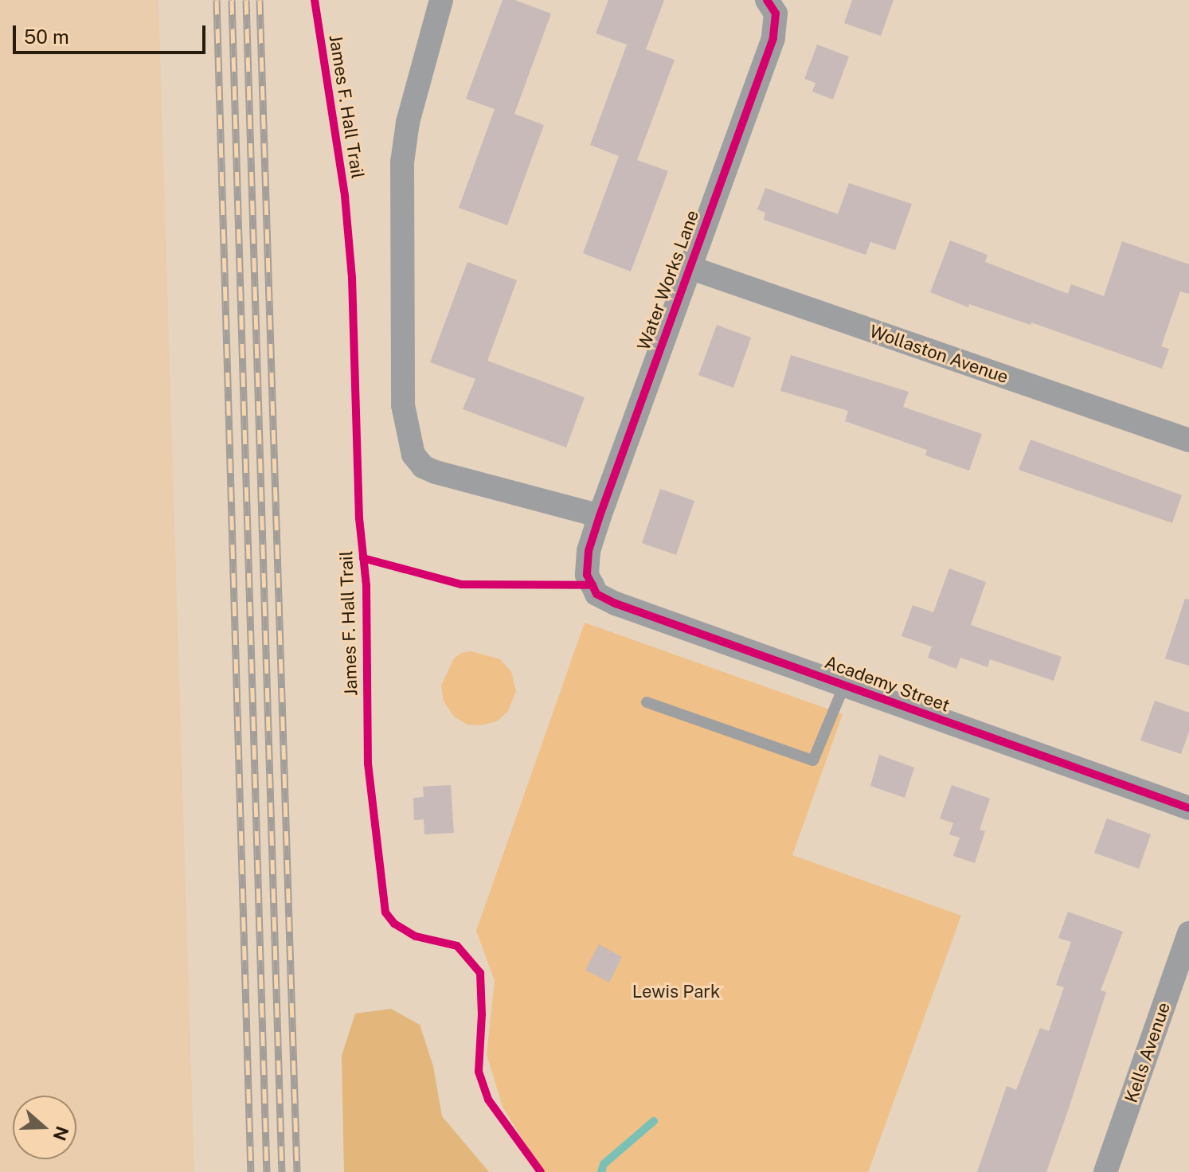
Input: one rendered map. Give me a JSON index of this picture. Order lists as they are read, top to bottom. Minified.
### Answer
{"streets":{"street":["Water Works Lane","Wollaston Avenue","Academy Street","Kells Avenue"],"cycle path":["James F. Hall Trail"]},"crossings":[["Water Works Lane","Wollaston Avenue"],["Water Works Lane","Academy Street"]],"parks":["Lewis Park"],"scale_bar":"50 m","north":"right"}
